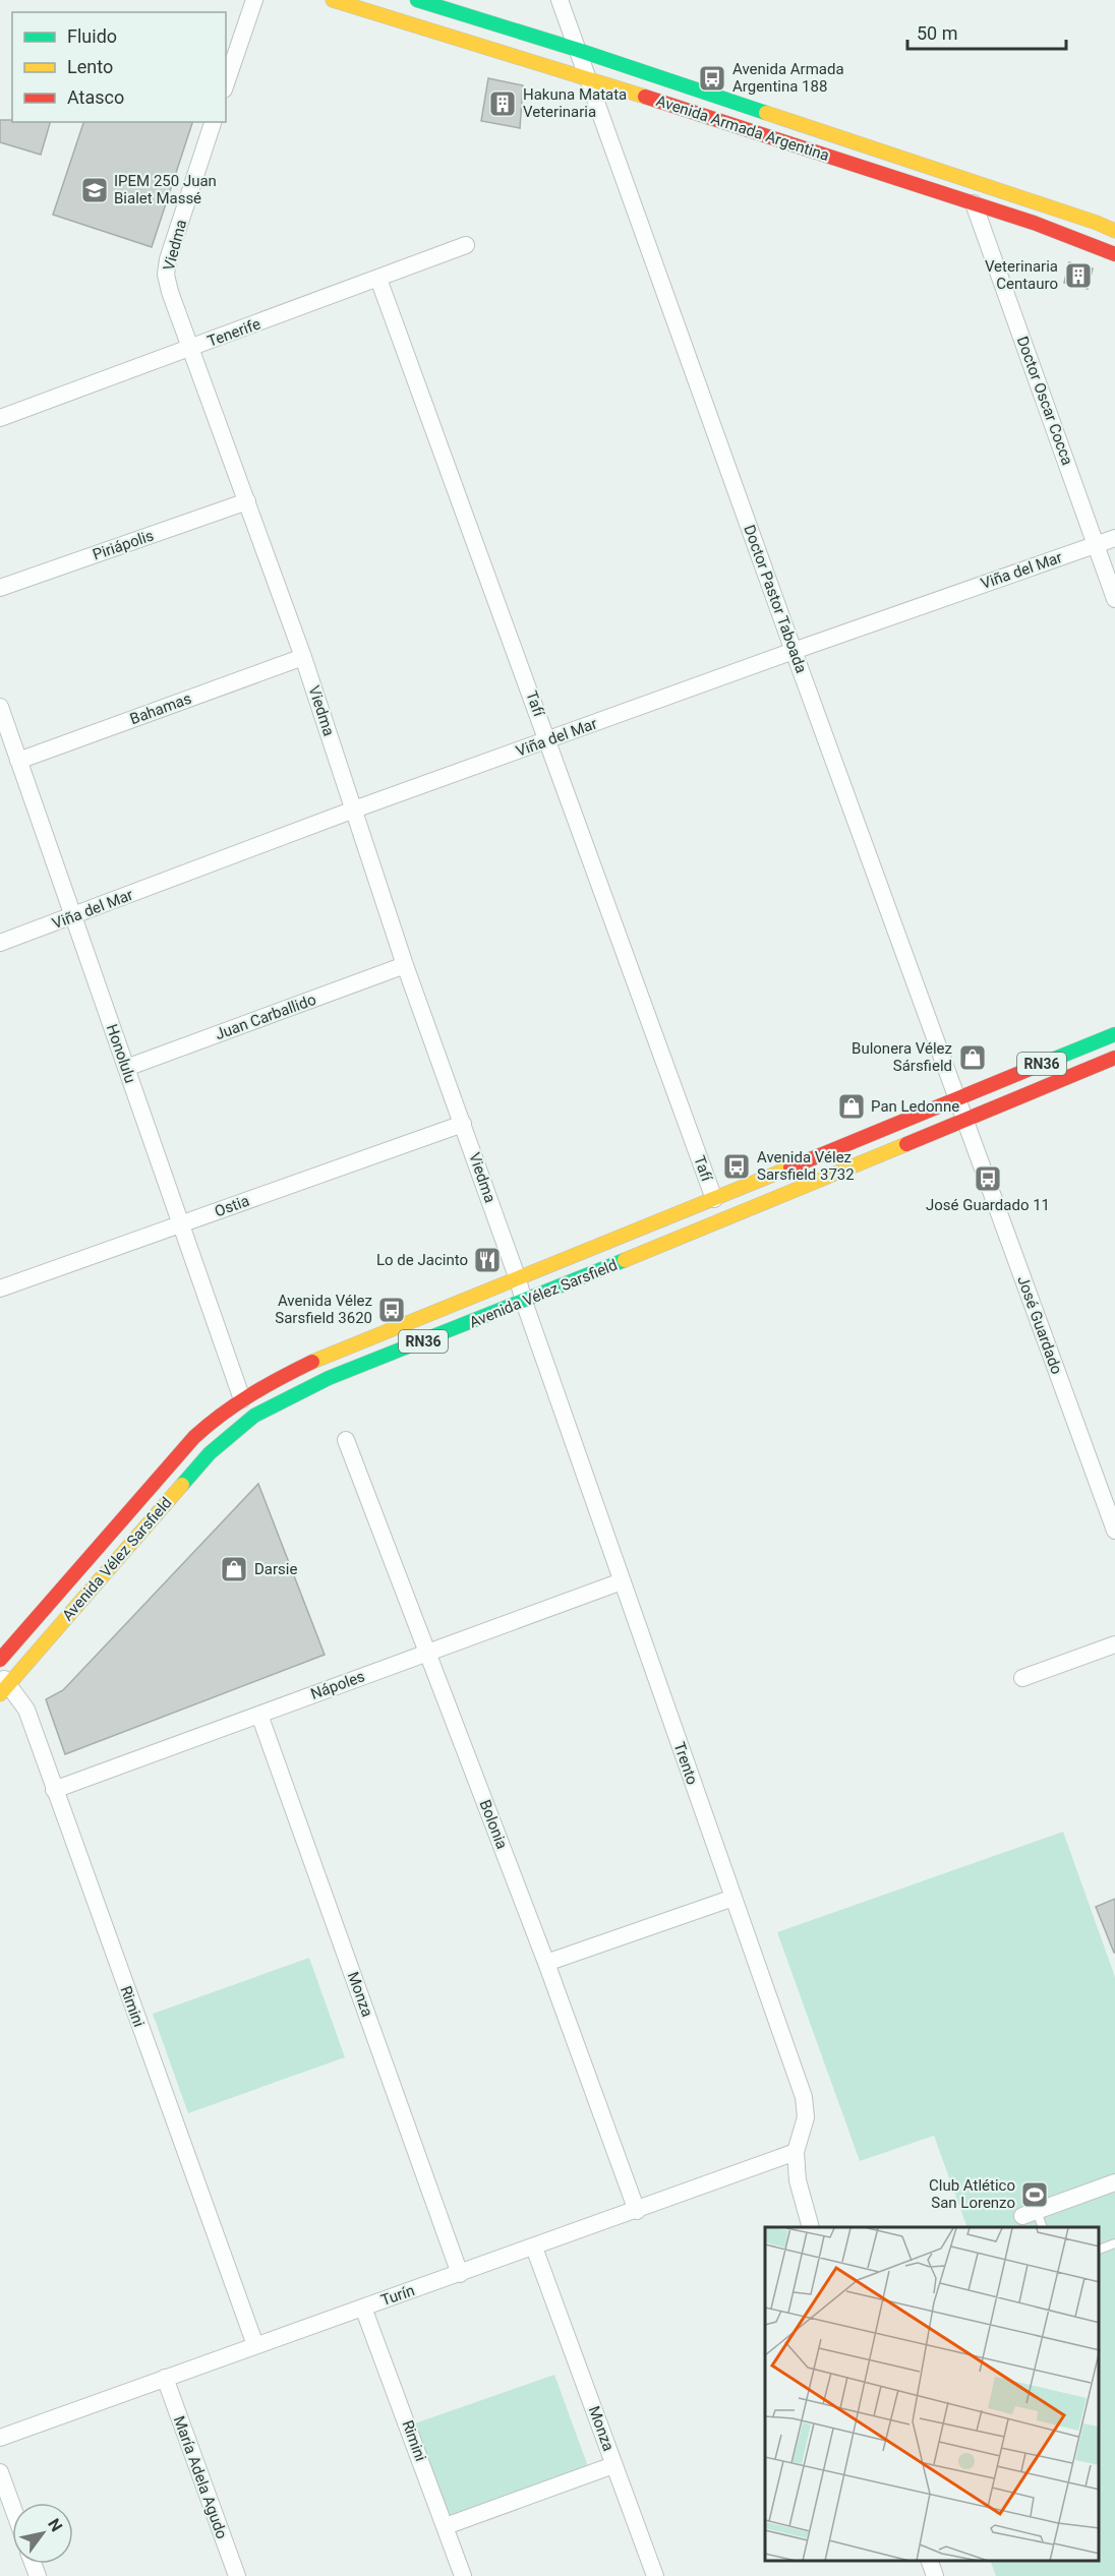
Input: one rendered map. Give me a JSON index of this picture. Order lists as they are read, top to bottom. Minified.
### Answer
{"streets":{"main road":["Avenida Armada Argentina","RN36","Avenida Vélez Sarsfield"],"street":["Viedma","Tenerife","Doctor Oscar Cocca","Piriápolis","Viña del Mar","Doctor Pastor Taboada","Tafí","Bahamas","Juan Carballido","Honolulu","Ostia","José Guardado","Nápoles","Trento","Bolonia","Monza","Rimini","Turín","María Adela Agudo"]},"crossings":[["Avenida Armada Argentina","Doctor Oscar Cocca"],["Avenida Armada Argentina","Doctor Pastor Taboada"],["Viedma","Tenerife"],["Viedma","Piriápolis"],["Viedma","Viña del Mar"],["Viedma","Bahamas"],["Viedma","Juan Carballido"],["Viedma","Ostia"],["Viedma","Avenida Vélez Sarsfield"],["Viedma","Trento"],["Tenerife","Tafí"],["Doctor Oscar Cocca","Viña del Mar"],["Viña del Mar","Doctor Pastor Taboada"],["Viña del Mar","Tafí"],["Viña del Mar","Honolulu"],["Doctor Pastor Taboada","Avenida Vélez Sarsfield"],["Doctor Pastor Taboada","José Guardado"],["Tafí","Avenida Vélez Sarsfield"],["Bahamas","Honolulu"],["Juan Carballido","Honolulu"],["Honolulu","Ostia"],["Honolulu","Avenida Vélez Sarsfield"],["Avenida Vélez Sarsfield","José Guardado"],["Avenida Vélez Sarsfield","Trento"],["Avenida Vélez Sarsfield","Rimini"],["Nápoles","Trento"],["Nápoles","Bolonia"],["Nápoles","Monza"],["Nápoles","Rimini"],["Trento","Turín"],["Bolonia","Turín"],["Monza","Turín"],["Rimini","Turín"],["Turín","María Adela Agudo"]],"places":{"bus stop":["Avenida Armada Argentina 188","Avenida Vélez Sarsfield 3732","José Guardado 11","Avenida Vélez Sarsfield 3620"],"building":["Hakuna Matata Veterinaria","Veterinaria Centauro"],"school or university":["IPEM 250 Juan Bialet Massé"],"shop":["Bulonera Vélez Sársfield","Pan Ledonne","Darsie"],"restaurant":["Lo de Jacinto"],"sports":["Club Atlético San Lorenzo"]},"legend":["Fluido","Lento","Atasco"],"scale_bar":"50 m","north":"top right"}
